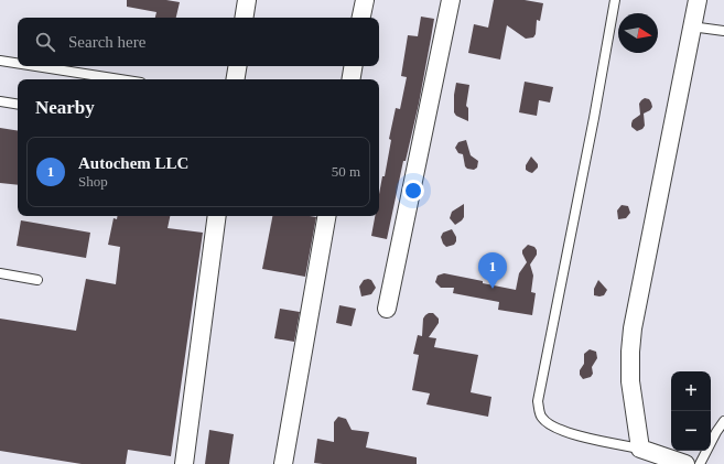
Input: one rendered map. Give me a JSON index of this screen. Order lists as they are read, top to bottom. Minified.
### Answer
{"north":"right","page":{"search":"Search here","heading":"Nearby","list":[{"mark":"1","name":"Autochem LLC","note":"Shop","value":"50 m"}],"pins":"1","map_buttons":["+","−"]}}
